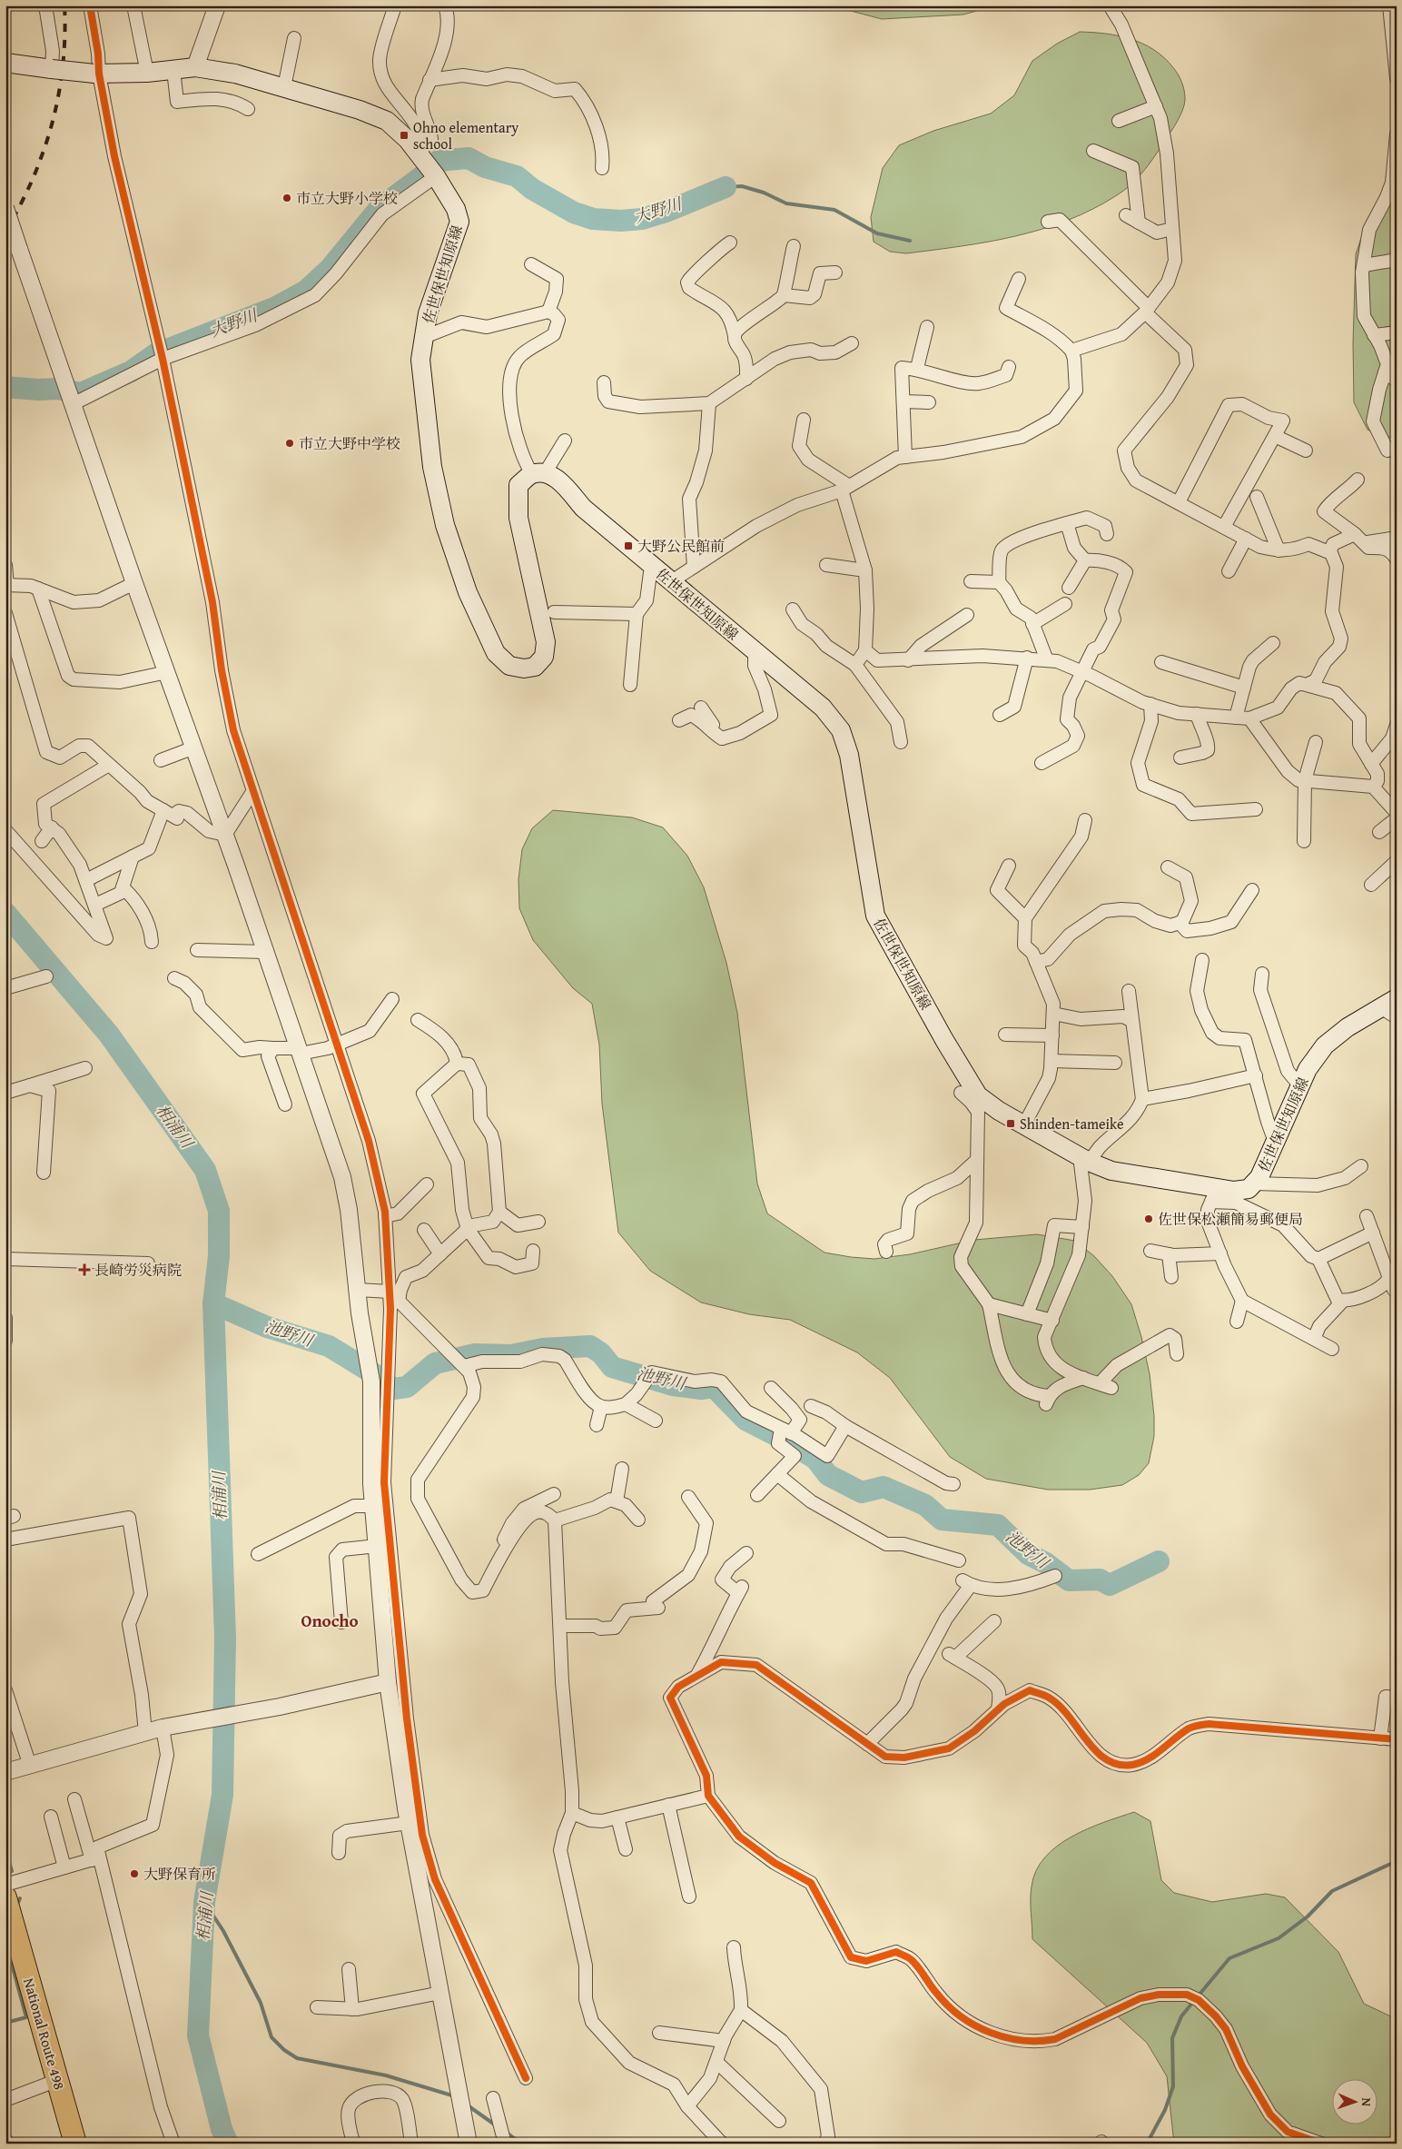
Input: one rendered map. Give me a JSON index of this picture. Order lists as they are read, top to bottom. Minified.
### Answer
{"streets":{"highway":["National Route 498"],"main road":["佐世保世知原線"]},"districts":["Onocho"],"water":["大野川","相浦川","池野川"],"places":{"transit":["Ohno elementary school","大野公民館前","Shinden-tameike"],"other":["市立大野小学校","市立大野中学校","佐世保松瀬簡易郵便局","大野保育所"],"health":["長崎労災病院"]},"north":"right"}
